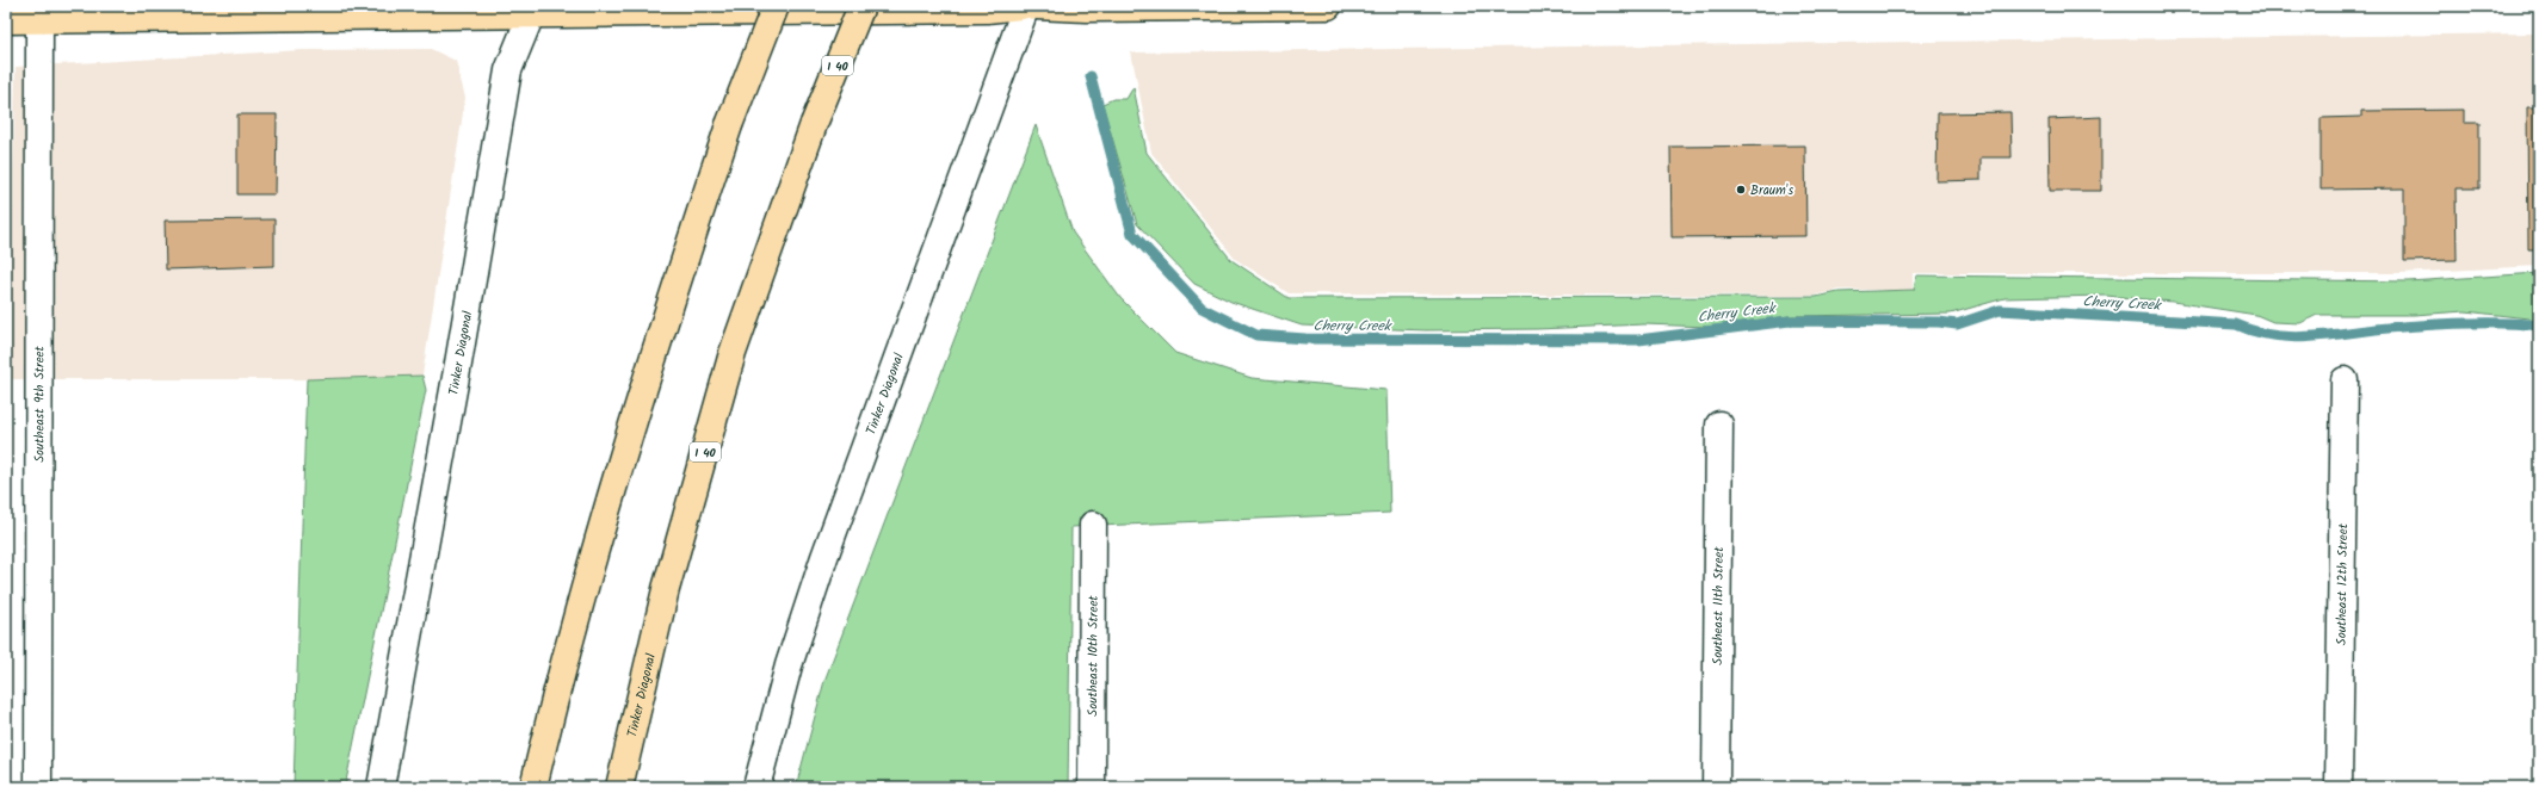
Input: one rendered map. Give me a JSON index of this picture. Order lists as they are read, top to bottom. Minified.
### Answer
{"streets":{"main road":["I 40","Tinker Diagonal"],"street":["Southeast 9th Street","Southeast 12th Street","Southeast 11th Street","Southeast 10th Street"]},"water":["Cherry Creek"],"places":["Braum's"]}
